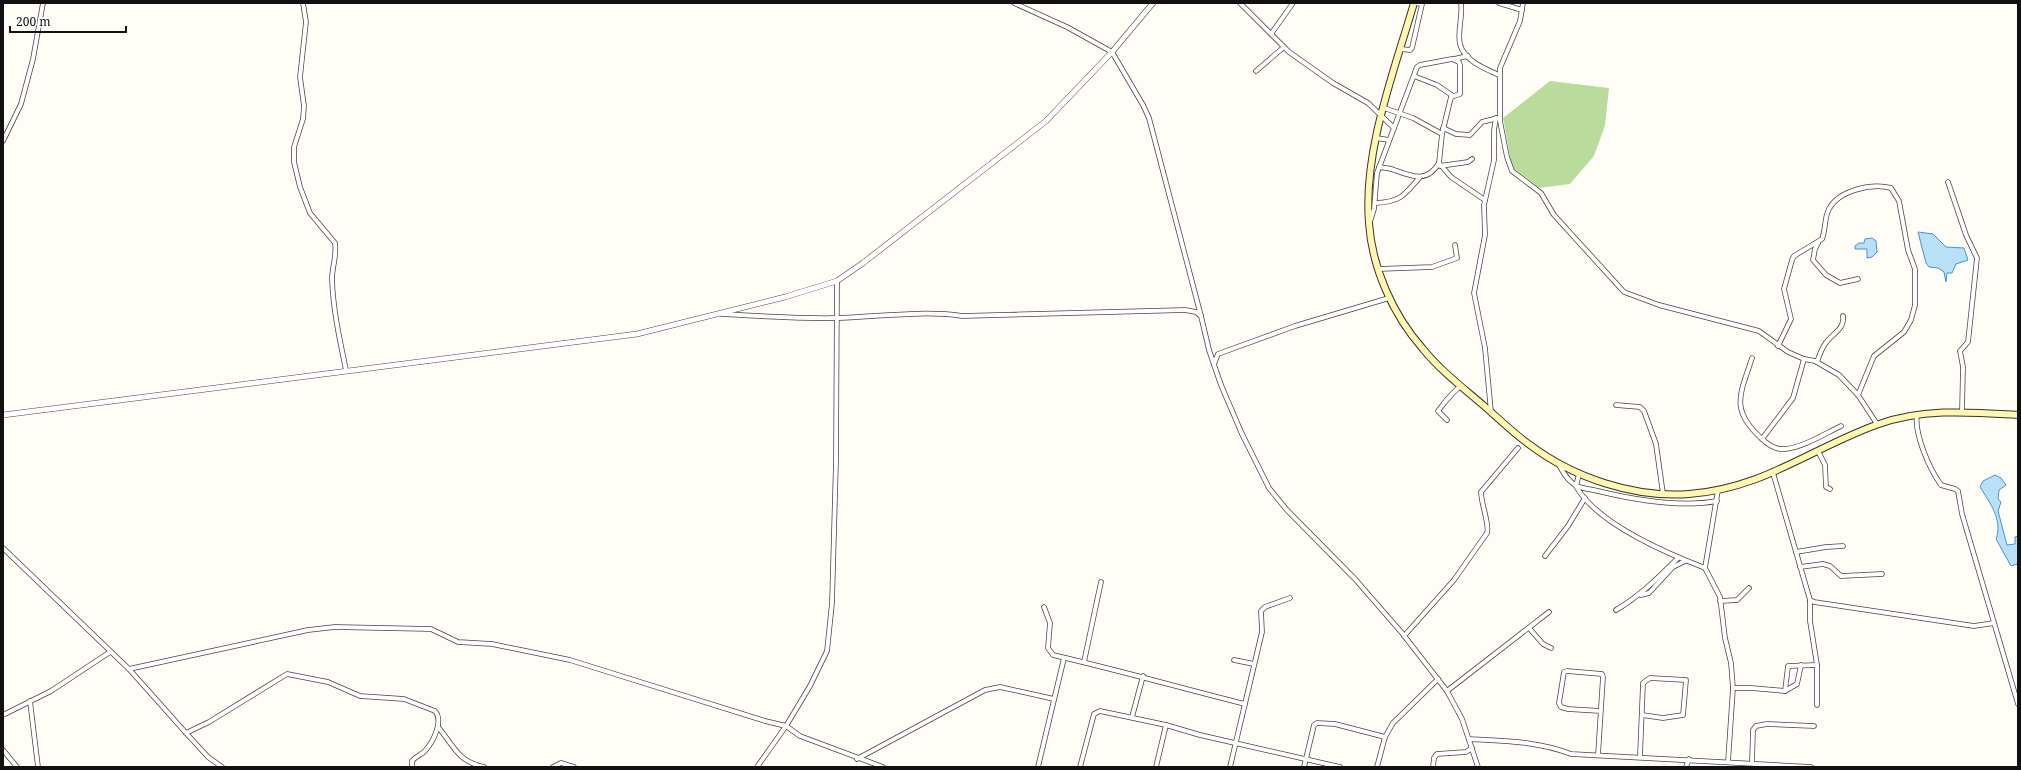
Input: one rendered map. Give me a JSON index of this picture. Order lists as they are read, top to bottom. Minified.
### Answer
{"scale_bar":"200 m"}
